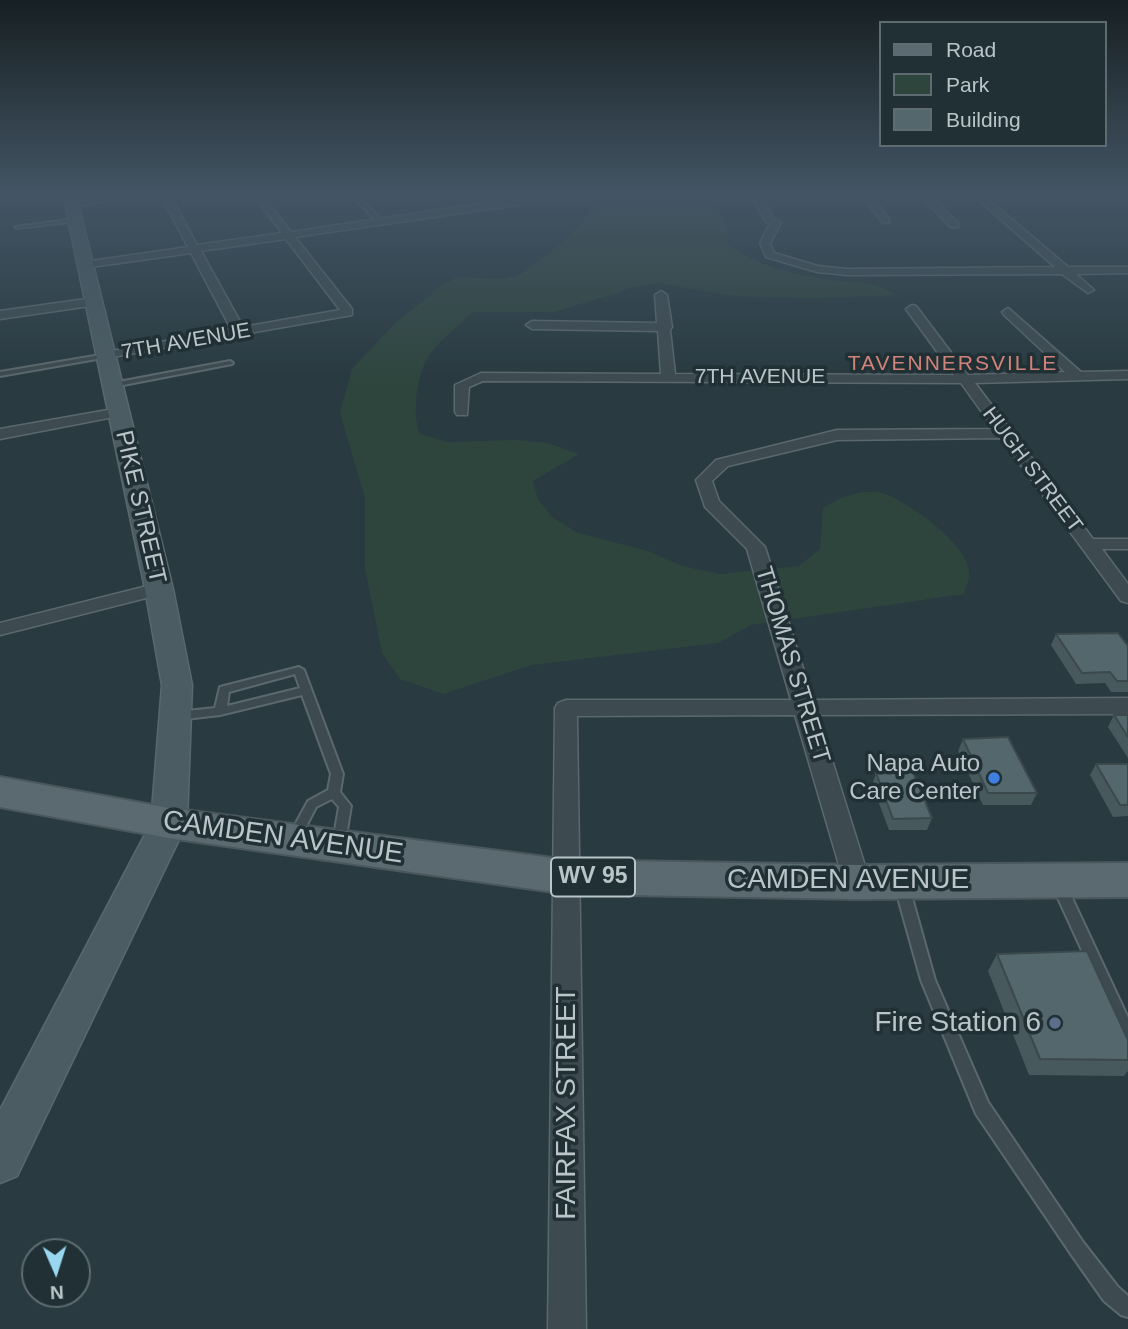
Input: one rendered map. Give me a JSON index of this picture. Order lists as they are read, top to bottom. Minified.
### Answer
{"streets":{"main road":["PIKE STREET","CAMDEN AVENUE","WV 95"],"street":["7TH AVENUE","HUGH STREET","THOMAS STREET","FAIRFAX STREET"]},"crossings":[["7TH AVENUE","HUGH STREET"],["7TH AVENUE","PIKE STREET"],["HUGH STREET","THOMAS STREET"],["PIKE STREET","CAMDEN AVENUE"],["THOMAS STREET","CAMDEN AVENUE"],["CAMDEN AVENUE","FAIRFAX STREET"]],"districts":["TAVENNERSVILLE"],"places":["Napa Auto Care Center","Fire Station 6"],"legend":["Road","Park","Building"],"north":"bottom"}
